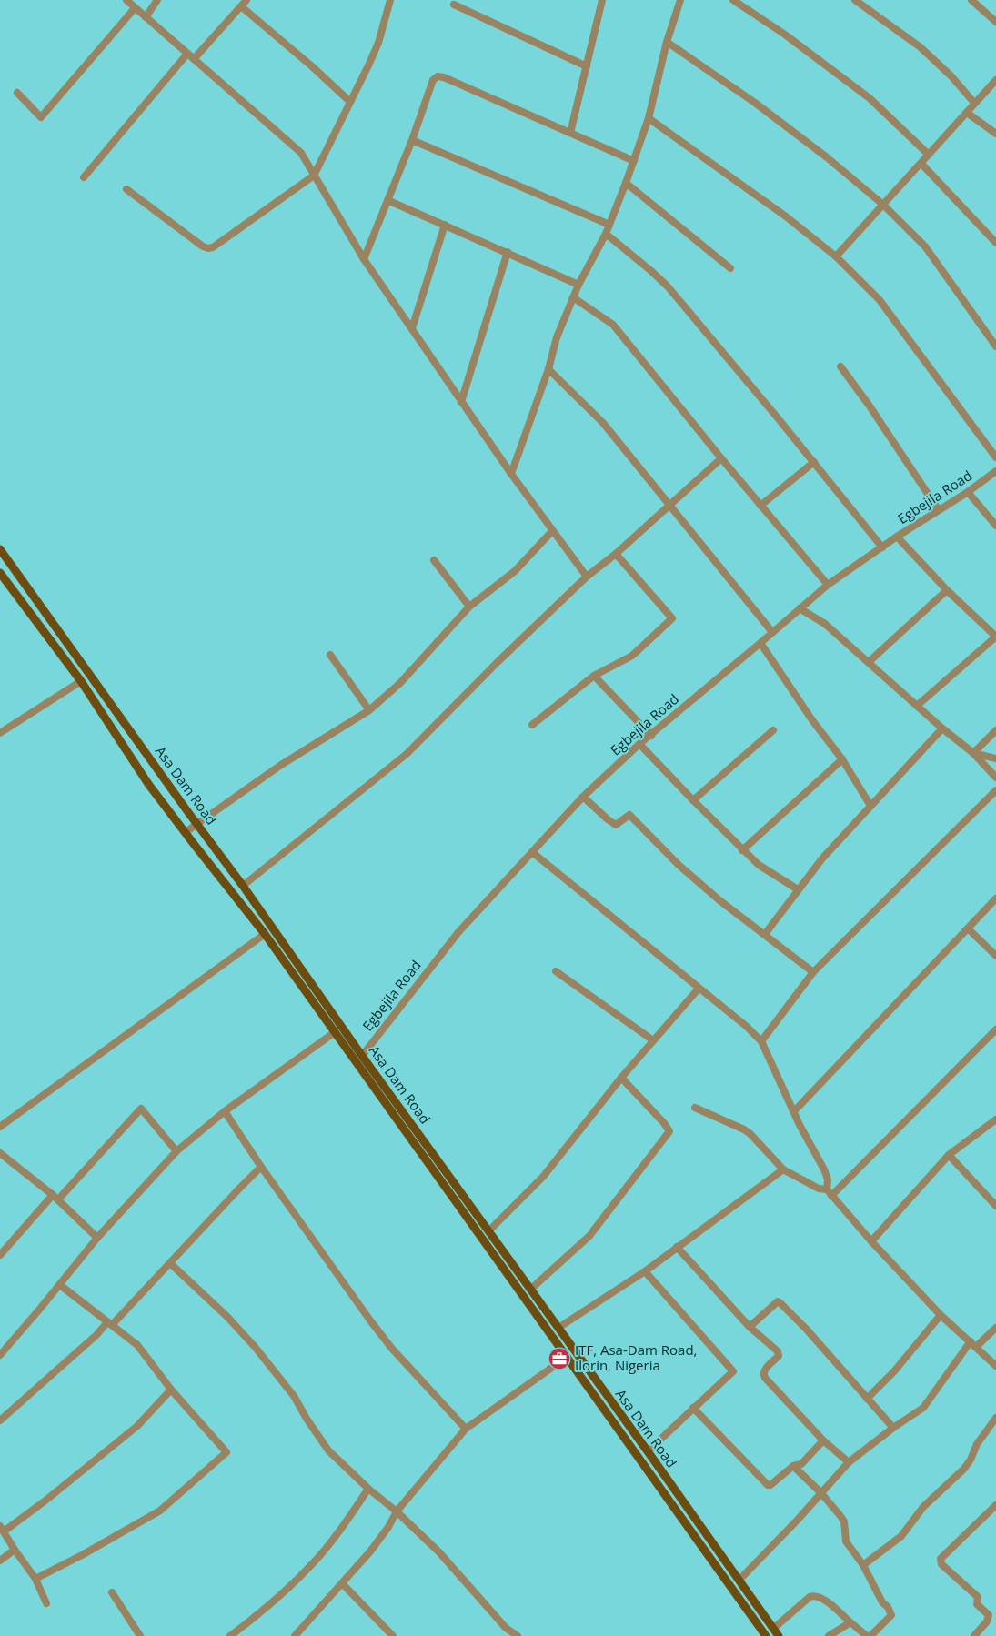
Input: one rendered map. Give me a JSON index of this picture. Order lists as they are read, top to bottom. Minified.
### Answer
{"streets":{"main road":["Asa Dam Road"],"street":["Egbejila Road"]},"crossings":[["Egbejila Road","Asa Dam Road"]],"places":{"office":["ITF, Asa-Dam Road, Ilorin, Nigeria"]}}
